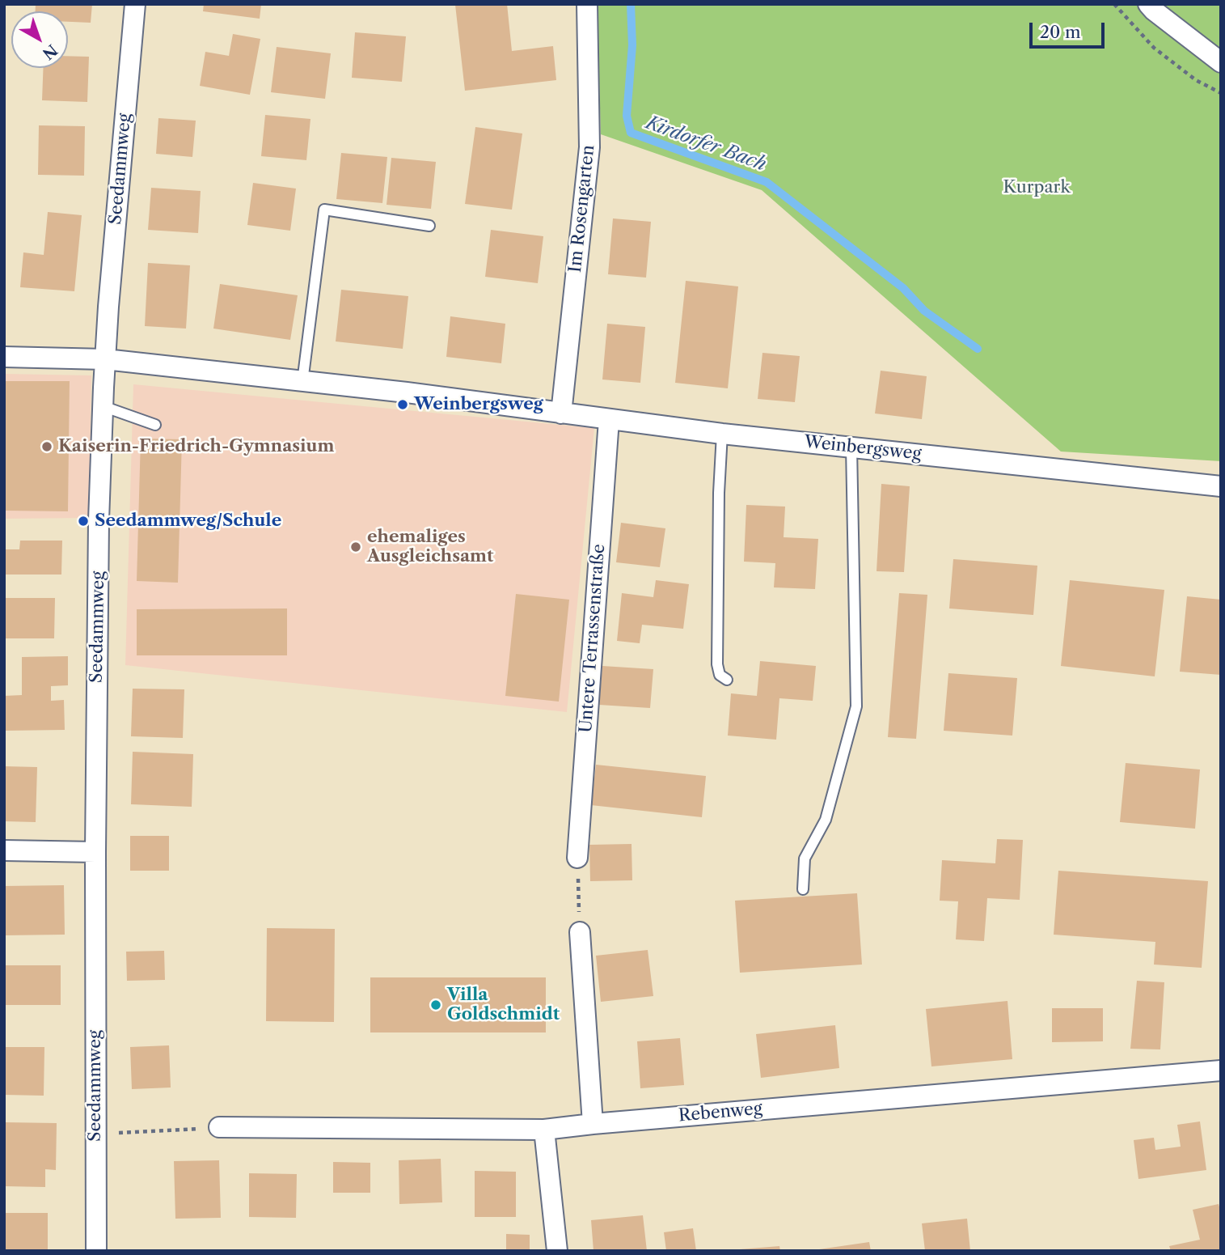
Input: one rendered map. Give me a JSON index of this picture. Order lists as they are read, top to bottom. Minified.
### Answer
{"streets":{"street":["Seedammweg","Im Rosengarten","Weinbergsweg","Untere Terrassenstraße","Rebenweg"]},"crossings":[["Seedammweg","Weinbergsweg"],["Im Rosengarten","Weinbergsweg"],["Weinbergsweg","Untere Terrassenstraße"]],"water":["Kirdorfer Bach"],"parks":["Kurpark"],"places":["Weinbergsweg","Kaiserin-Friedrich-Gymnasium","Seedammweg/Schule","ehemaliges Ausgleichsamt","Villa Goldschmidt"],"scale_bar":"20 m","north":"bottom right"}
